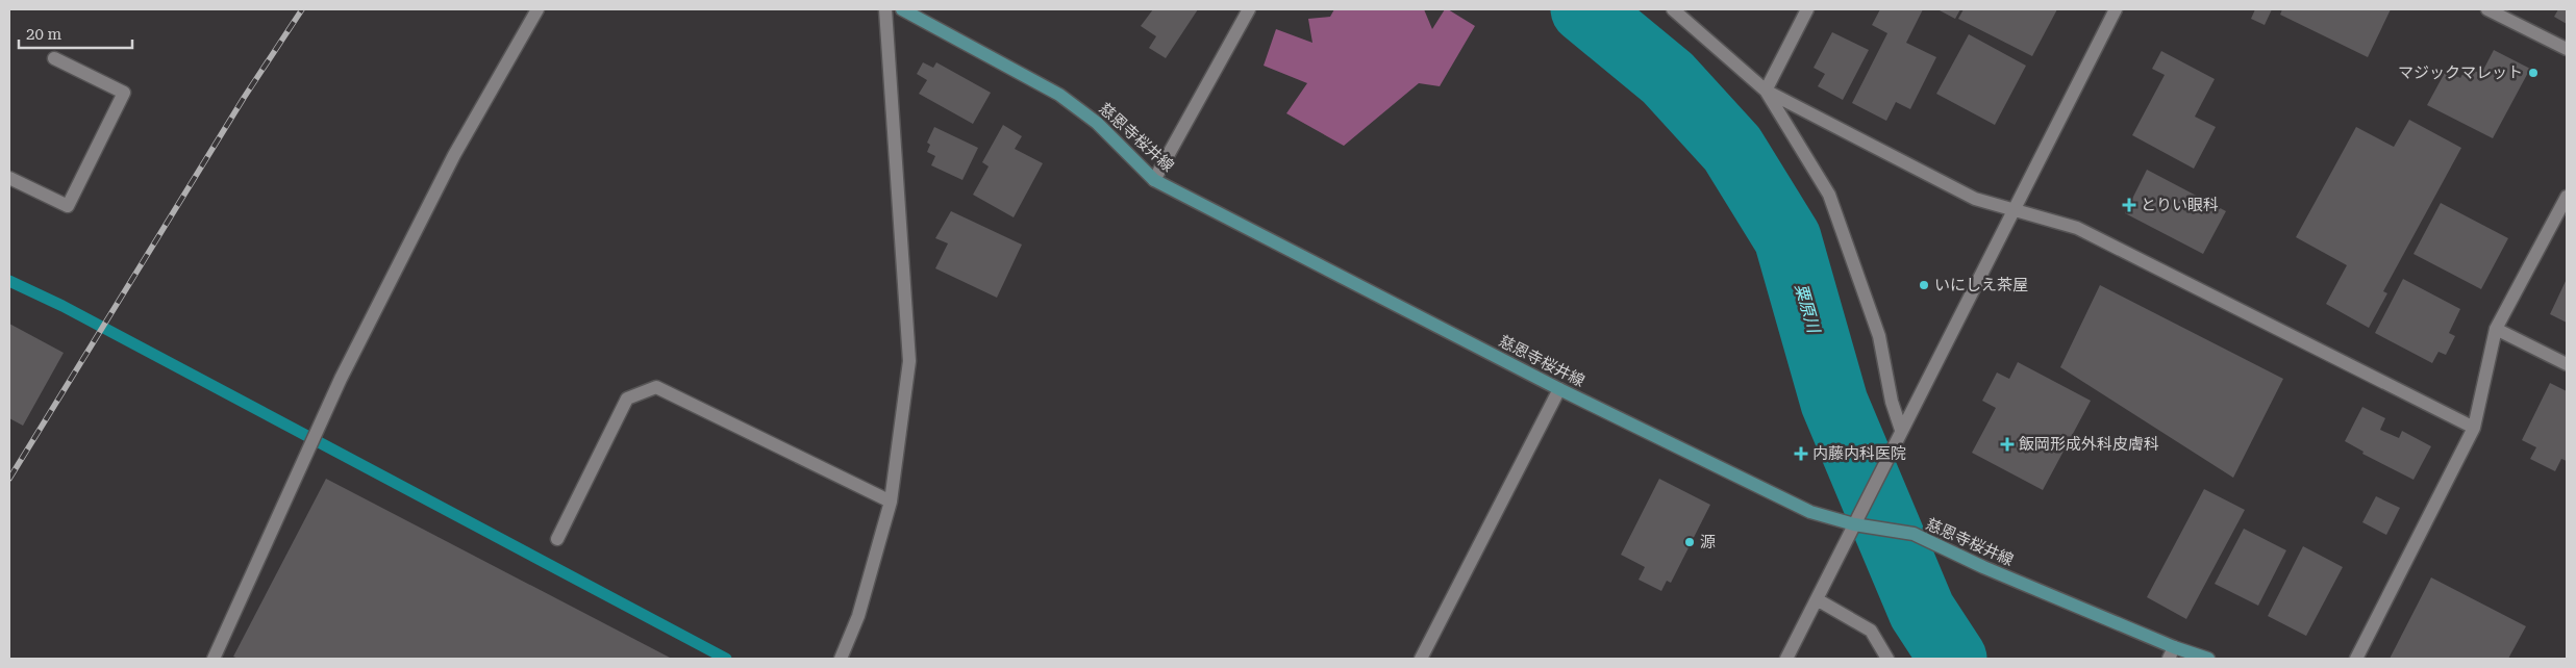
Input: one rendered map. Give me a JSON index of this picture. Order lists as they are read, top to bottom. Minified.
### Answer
{"streets":{"main road":["慈恩寺桜井線"]},"water":["粟原川"],"places":{"other":["マジックマレット","いにしえ茶屋","源"],"health":["とりい眼科","飯岡形成外科皮膚科","内藤内科医院"]},"scale_bar":"20 m"}
